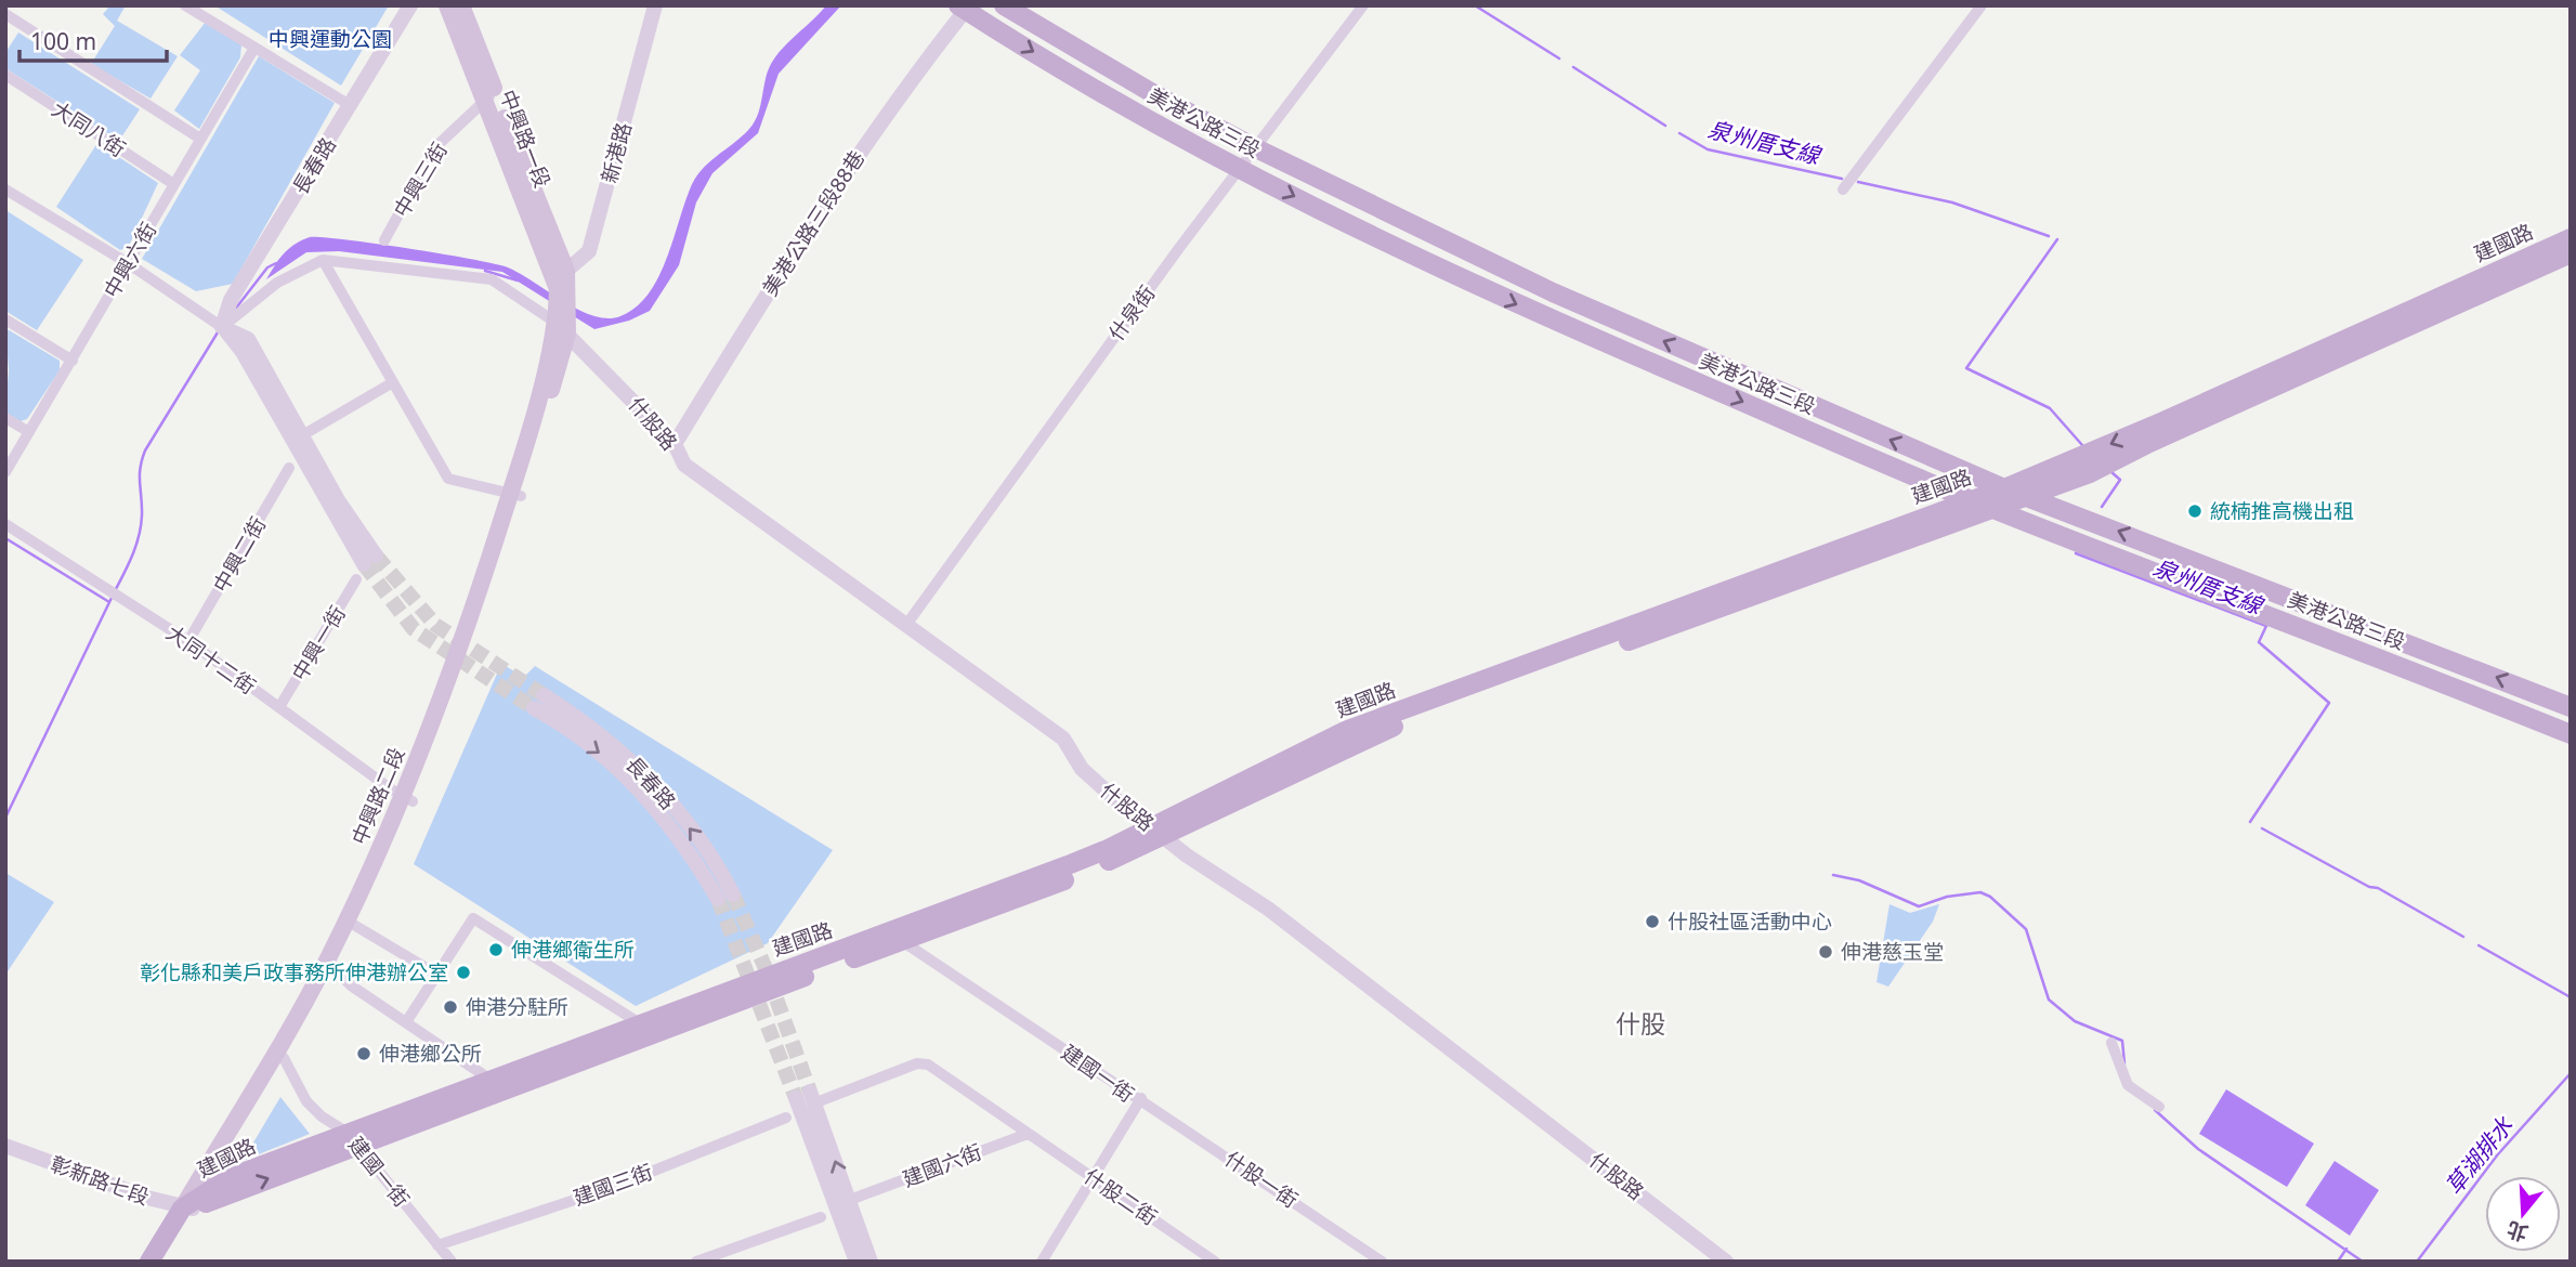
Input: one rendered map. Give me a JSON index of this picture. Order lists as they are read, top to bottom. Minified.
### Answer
{"streets":{"main road":["美港公路三段","中興路一段","建國路","中興路二段"],"street":["大同八街","新港路","長春路","中興三街","美港公路三段88巷","中興六街","什泉街","什股路","中興二街","中興一街","大同十二街","建國一街","建國六街","什股一街","彰新路七段","建國三街","什股二街"]},"crossings":[["美港公路三段","美港公路三段88巷"],["美港公路三段","建國路"],["美港公路三段","什泉街"],["大同八街","中興六街"],["中興路一段","新港路"],["中興路一段","中興三街"],["中興路一段","什股路"],["中興路一段","中興路二段"],["新港路","中興路二段"],["美港公路三段88巷","什股路"],["建國路","什股路"],["建國路","中興路二段"],["建國路","建國一街"],["建國路","彰新路七段"],["什泉街","什股路"],["什股路","中興路二段"],["中興二街","大同十二街"],["中興一街","大同十二街"],["大同十二街","中興路二段"],["中興路二段","建國一街"],["中興路二段","彰新路七段"],["建國一街","什股一街"],["建國一街","建國三街"],["建國一街","什股二街"],["建國六街","什股二街"]],"districts":["什股"],"water":["泉州厝支線","草湖排水"],"parks":["中興運動公園"],"places":["統楠推高機出租","什股社區活動中心","伸港鄉衛生所","伸港慈玉堂","彰化縣和美戶政事務所伸港辦公室","伸港分駐所","伸港鄉公所"],"scale_bar":"100 m","north":"bottom"}
